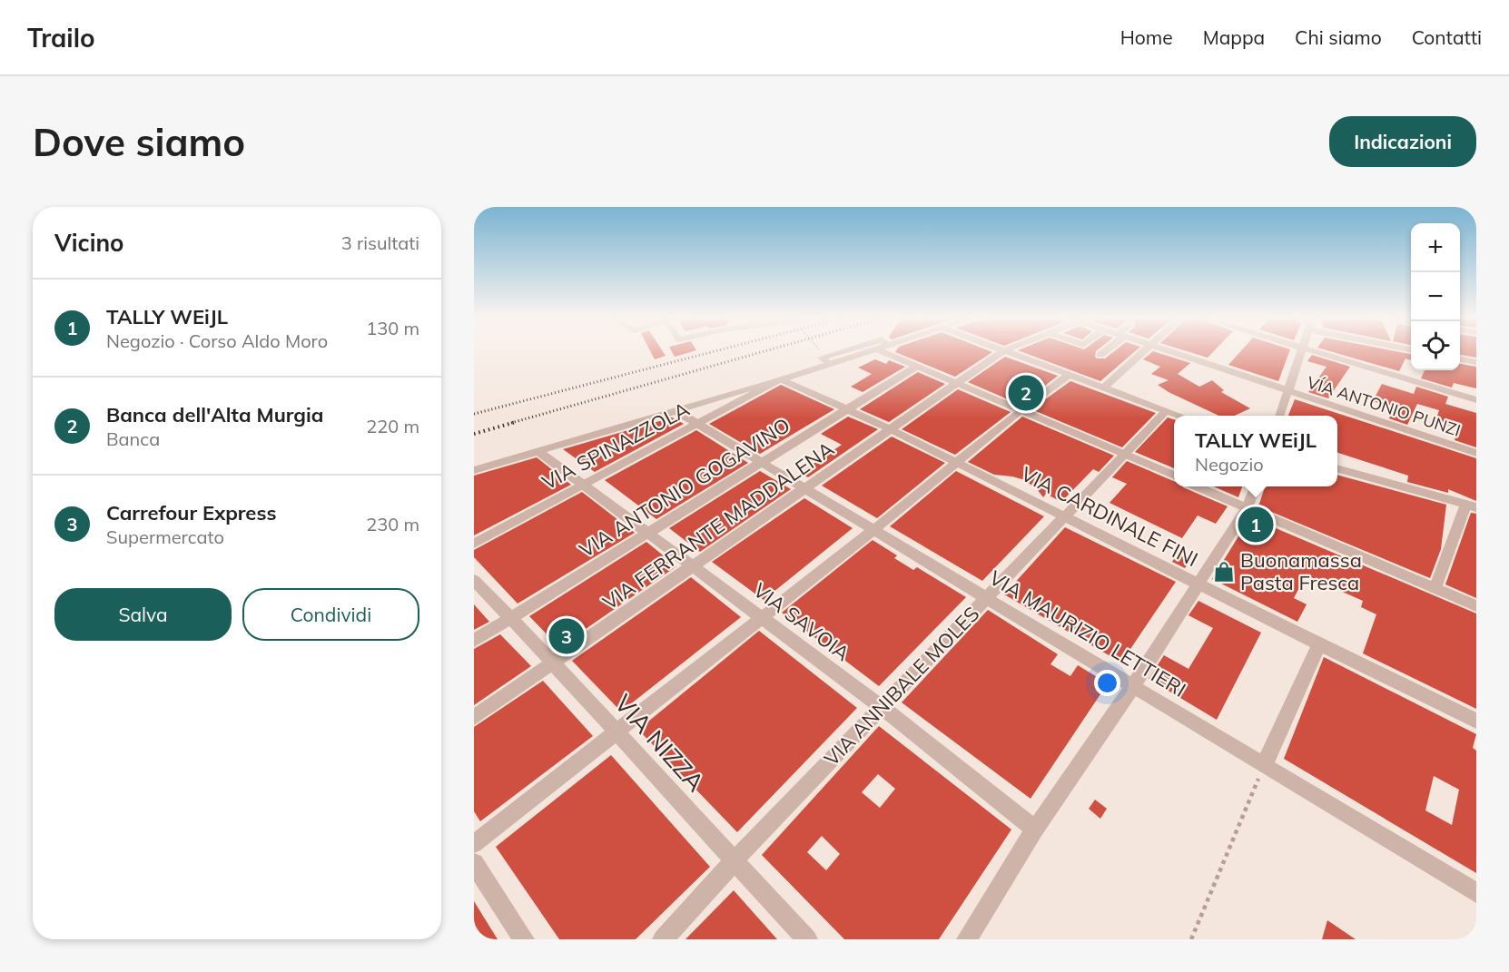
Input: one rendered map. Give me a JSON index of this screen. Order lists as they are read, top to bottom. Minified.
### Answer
{"streets":{"street":["VÍA ANTONIO PUNZI","VIA SPINAZZOLA","VIA ANTONIO GOGAVINO","VIA CARDINALE FINI","VIA FERRANTE MADDALENA","VIA SAVOIA","VIA MAURIZIO LETTIERI","VIA ANNIBALE MOLES","VIA NIZZA"]},"crossings":[["VIA SPINAZZOLA","VIA CARDINALE FINI"],["VIA SPINAZZOLA","VIA SAVOIA"],["VIA SPINAZZOLA","VIA MAURIZIO LETTIERI"],["VIA ANTONIO GOGAVINO","VIA CARDINALE FINI"],["VIA ANTONIO GOGAVINO","VIA SAVOIA"],["VIA ANTONIO GOGAVINO","VIA MAURIZIO LETTIERI"],["VIA ANTONIO GOGAVINO","VIA NIZZA"],["VIA CARDINALE FINI","VIA FERRANTE MADDALENA"],["VIA CARDINALE FINI","VIA ANNIBALE MOLES"],["VIA FERRANTE MADDALENA","VIA SAVOIA"],["VIA FERRANTE MADDALENA","VIA MAURIZIO LETTIERI"],["VIA FERRANTE MADDALENA","VIA NIZZA"],["VIA SAVOIA","VIA ANNIBALE MOLES"],["VIA MAURIZIO LETTIERI","VIA ANNIBALE MOLES"],["VIA ANNIBALE MOLES","VIA NIZZA"]],"places":{"shop":["Buonamassa Pasta Fresca"]},"page":{"header":"Trailo","nav":["Home","Mappa","Chi siamo","Contatti"],"buttons":["Indicazioni",["Salva","Condividi"]],"title":"Dove siamo","heading":["Vicino","3 risultati"],"map_buttons":["+","−"],"list":[{"mark":"1","name":"TALLY WEiJL","note":"Negozio · Corso Aldo Moro","value":"130 m"},{"mark":"2","name":"Banca dell'Alta Murgia","note":"Banca","value":"220 m"},{"mark":"3","name":"Carrefour Express","note":"Supermercato","value":"230 m"}],"pins":["2","1","3"],"popup":["TALLY WEiJL","Negozio"]}}
